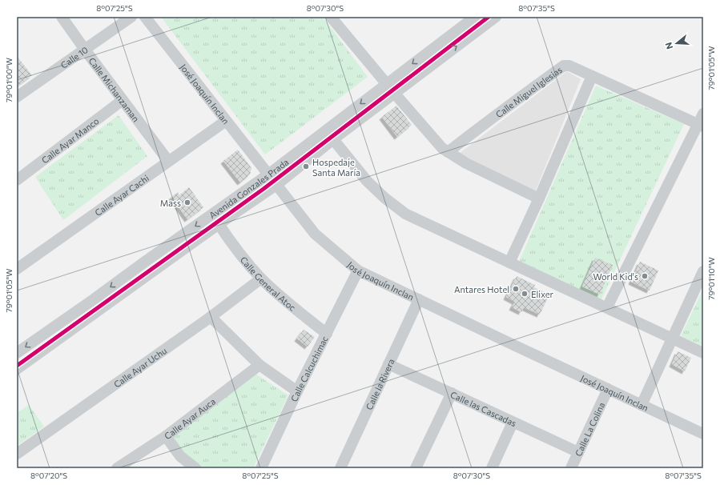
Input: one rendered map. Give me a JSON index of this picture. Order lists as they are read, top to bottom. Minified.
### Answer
{"streets":{"street":["Calle 10","Calle Michanzaman","Calle Miguel Iglesias","José Joaquín Inclan","Calle Ayar Manco","Avenida Gonzales Prada","Calle Ayar Cachi","Calle General Atoc","Calle Ayar Uchu","Calle Calcuchimac","Calle la Rivera","Calle las Cascadas","Calle Ayar Auca","Calle La Colina"]},"crossings":[["Calle 10","Calle Michanzaman"],["Calle Michanzaman","Calle Ayar Manco"],["Calle Michanzaman","Calle Ayar Cachi"],["José Joaquín Inclan","Avenida Gonzales Prada"],["José Joaquín Inclan","Calle Ayar Cachi"],["José Joaquín Inclan","Calle Calcuchimac"],["José Joaquín Inclan","Calle la Rivera"],["José Joaquín Inclan","Calle La Colina"],["Avenida Gonzales Prada","Calle General Atoc"],["Calle General Atoc","Calle Ayar Uchu"],["Calle General Atoc","Calle Calcuchimac"],["Calle la Rivera","Calle las Cascadas"],["Calle las Cascadas","Calle La Colina"]],"places":["Hospedaje Santa María","Mass","World Kid's","Antares Hotel","Elixer"],"north":"left","coordinates":["8°07'25\"S","8°07'30\"S","8°07'35\"S","79°01'05\"W","79°01'00\"W","79°01'10\"W","8°07'20\"S"]}
